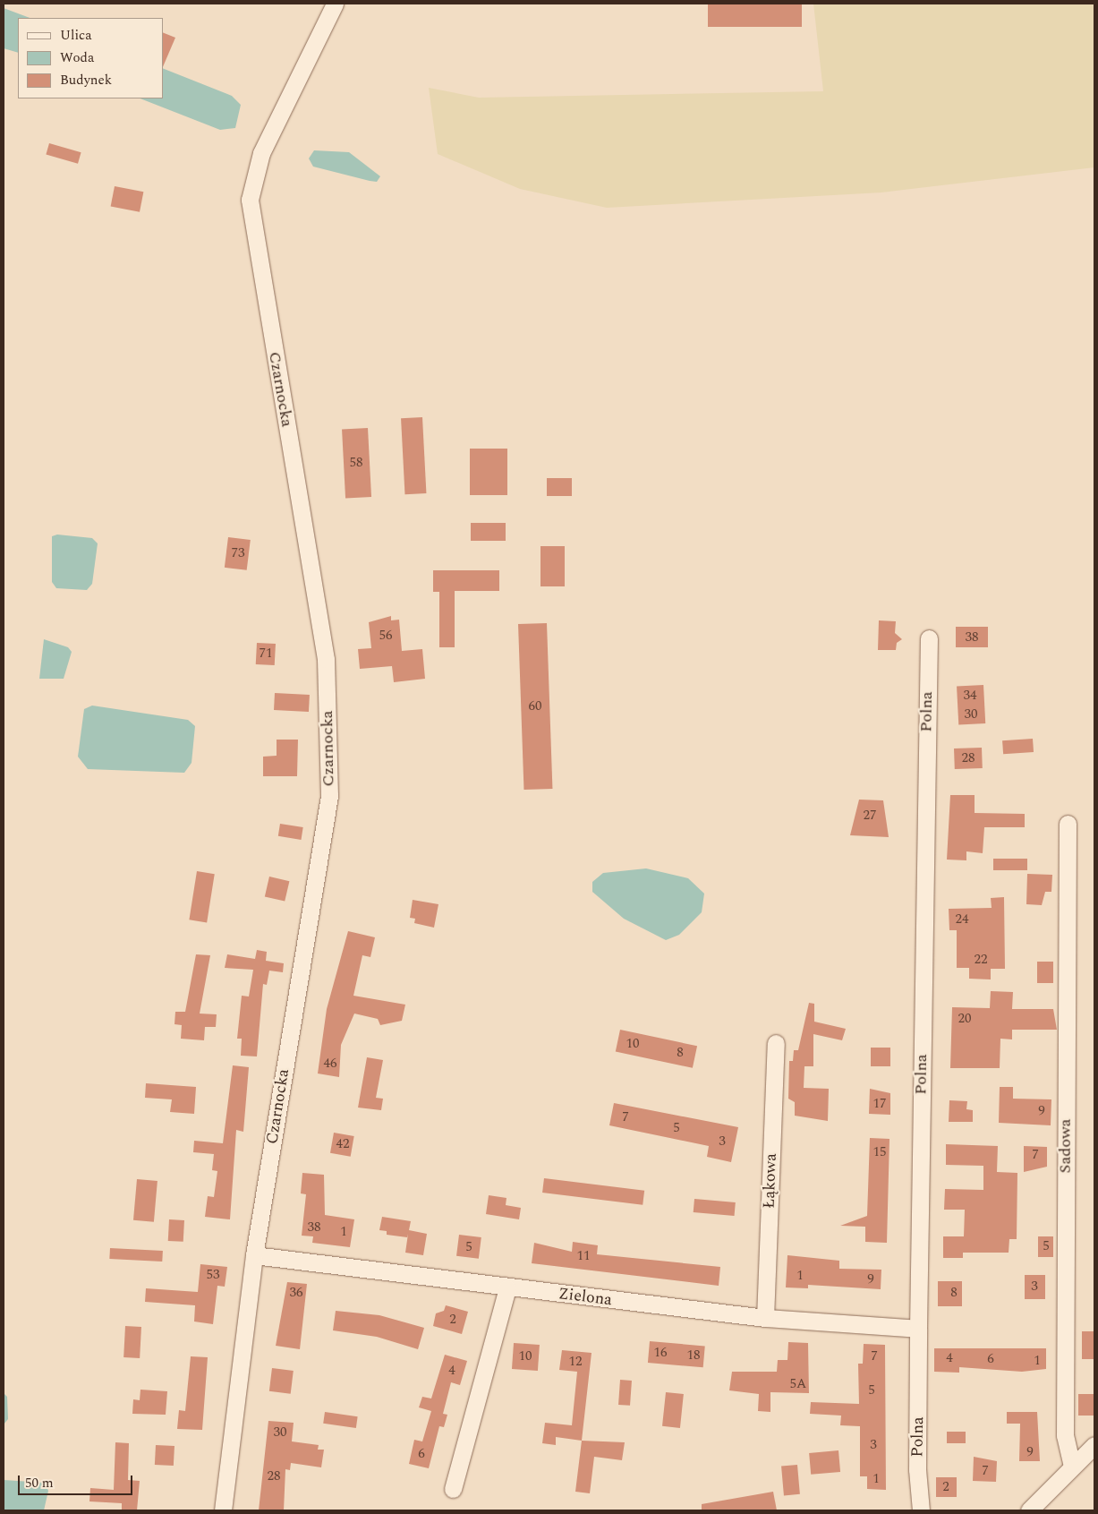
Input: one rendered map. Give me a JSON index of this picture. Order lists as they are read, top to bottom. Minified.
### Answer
{"streets":{"street":["Czarnocka","Polna","Sadowa","Łąkowa","Zielona"]},"crossings":[["Czarnocka","Zielona"],["Polna","Zielona"],["Łąkowa","Zielona"]],"house_numbers":["58","73","56","38","71","34","60","30","28","27","24","22","20","10","8","46","17","9","7","5","3","42","15","7","38","1","5","5","11","53","1","9","3","36","8","2","16","18","10","7","4","6","1","12","4","5A","5","30","3","9","6","7","28","1","2"],"legend":["Ulica","Woda","Budynek"],"scale_bar":"50 m"}
